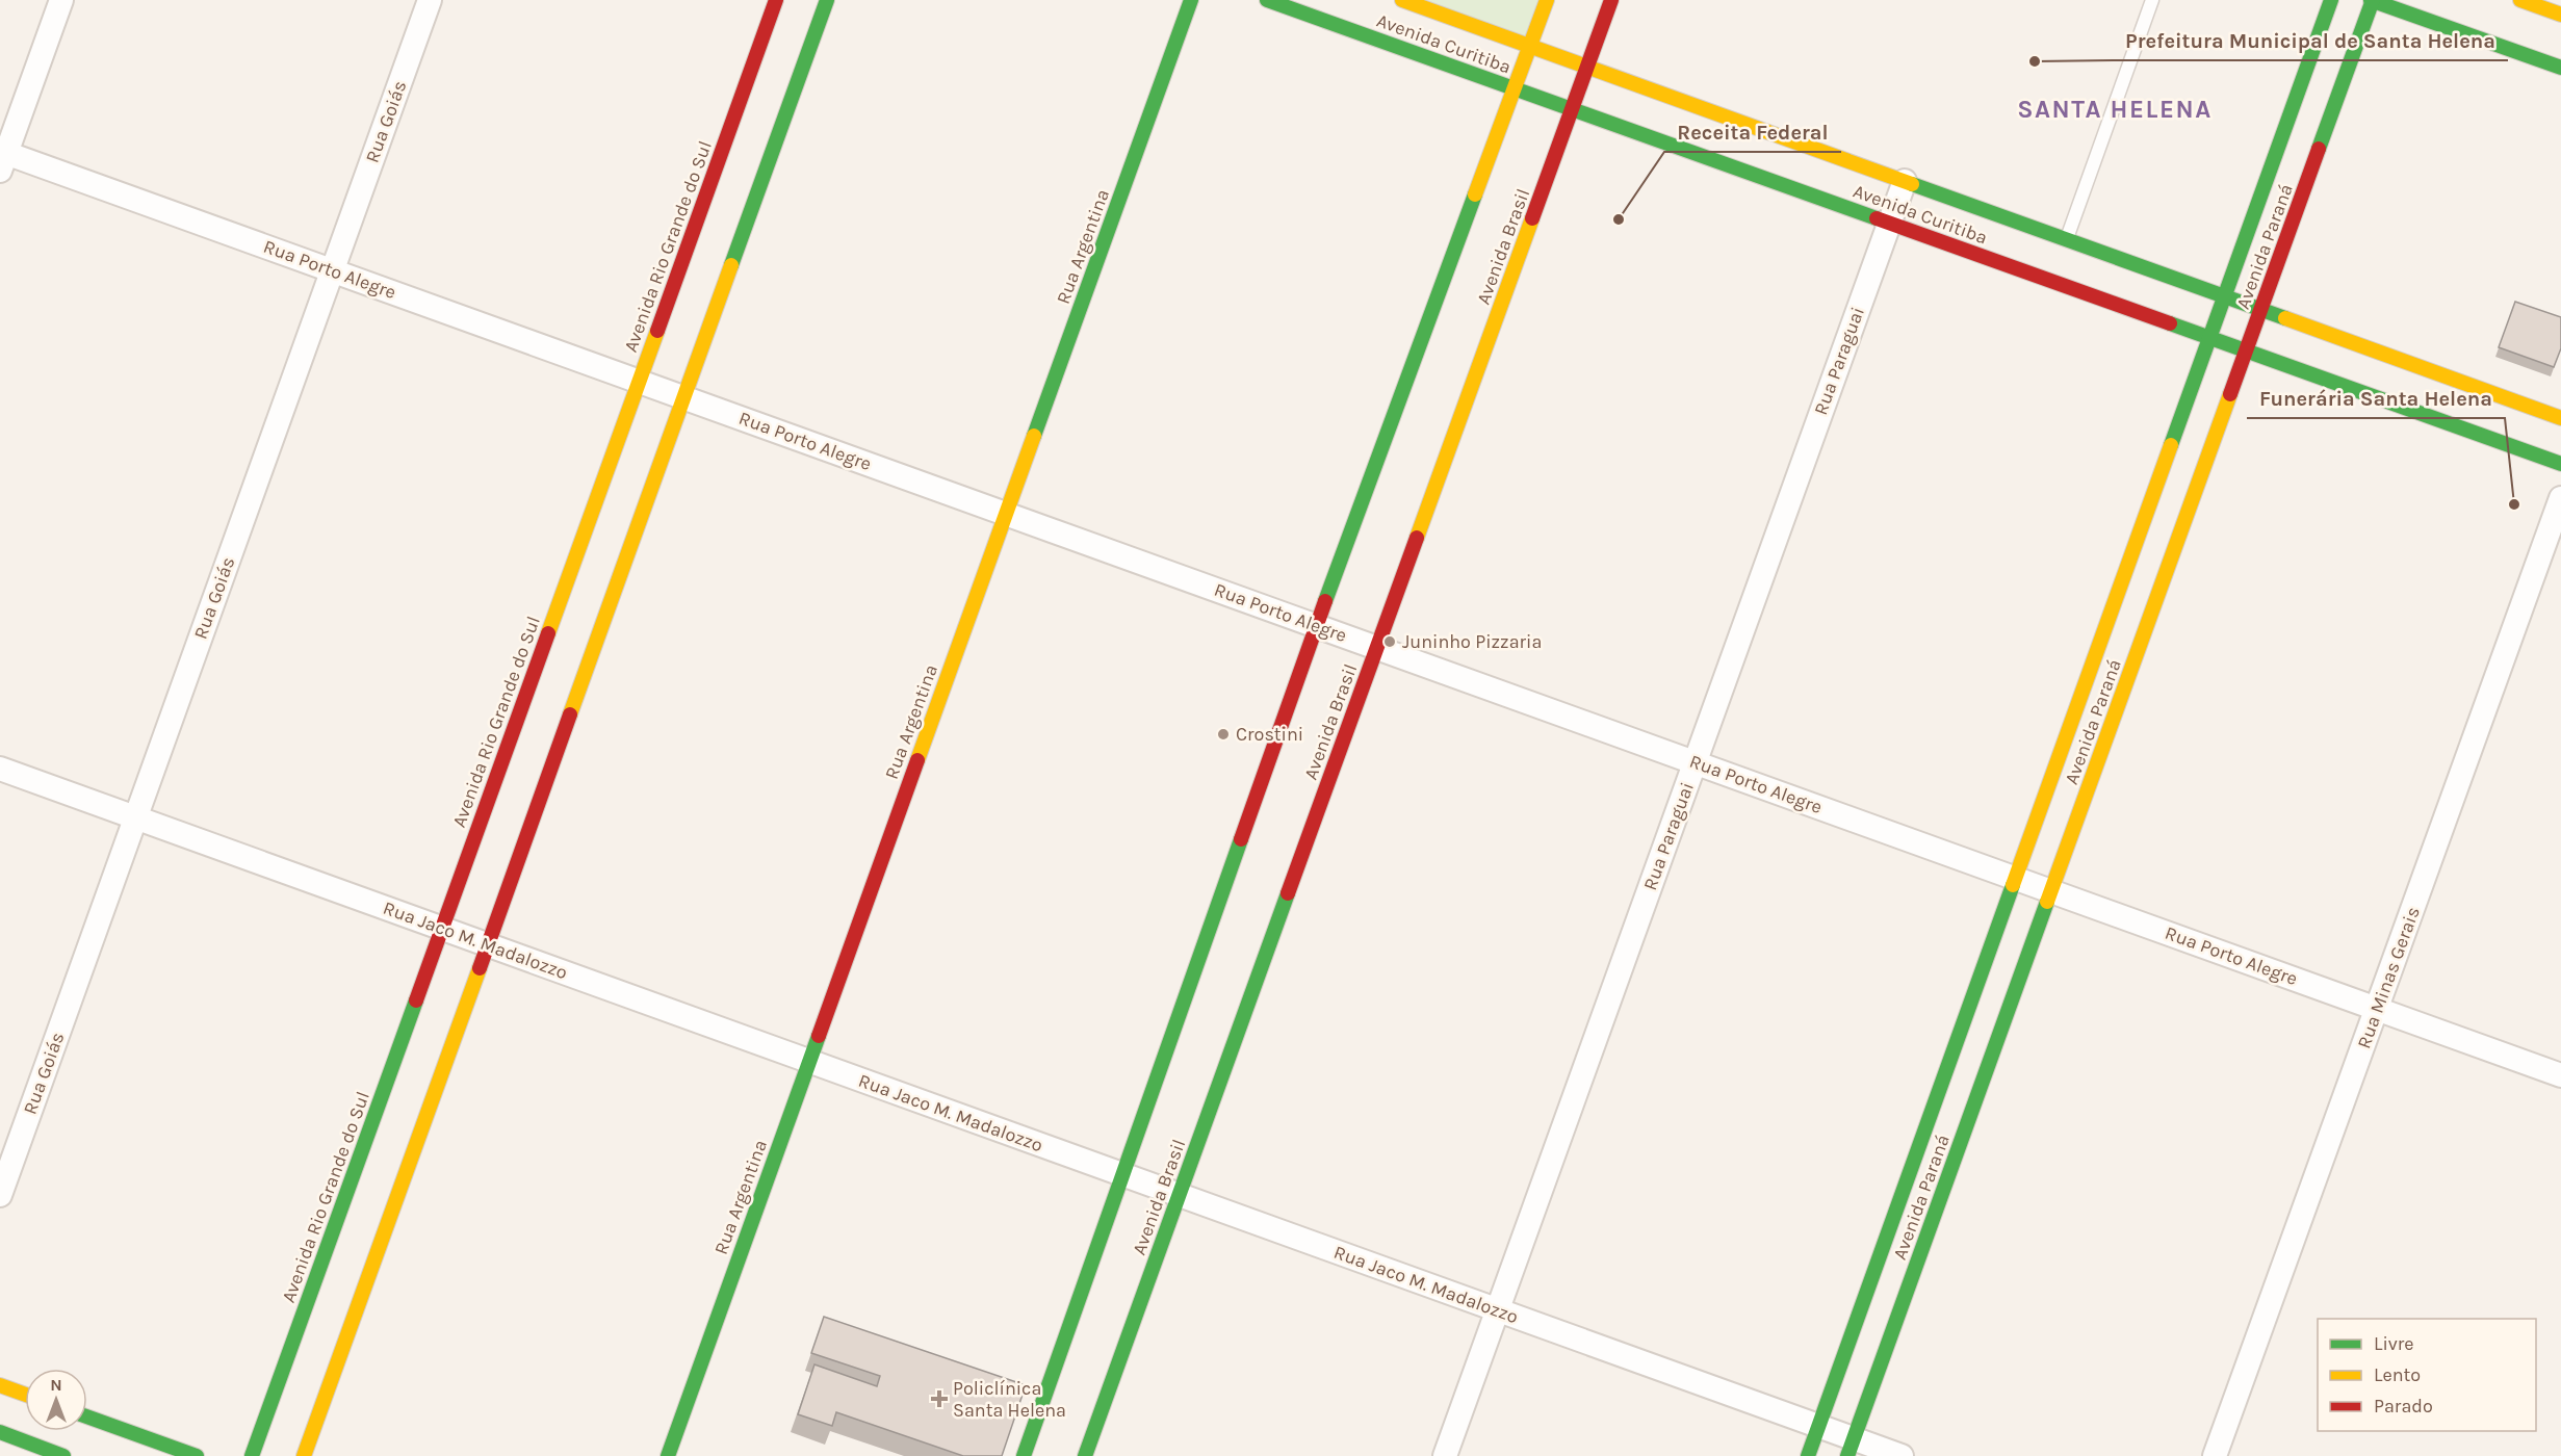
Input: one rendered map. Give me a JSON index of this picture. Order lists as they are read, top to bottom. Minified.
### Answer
{"streets":{"street":["Avenida Curitiba","Rua Goiás","Avenida Rio Grande do Sul","Rua Argentina","Avenida Brasil","Avenida Paraná","Rua Porto Alegre","Rua Paraguai","Rua Jaco M. Madalozzo","Rua Minas Gerais"]},"crossings":[["Avenida Curitiba","Avenida Brasil"],["Avenida Curitiba","Avenida Paraná"],["Avenida Curitiba","Rua Paraguai"],["Rua Goiás","Rua Porto Alegre"],["Rua Goiás","Rua Jaco M. Madalozzo"],["Avenida Rio Grande do Sul","Rua Porto Alegre"],["Avenida Rio Grande do Sul","Rua Jaco M. Madalozzo"],["Rua Argentina","Rua Porto Alegre"],["Rua Argentina","Rua Jaco M. Madalozzo"],["Avenida Brasil","Rua Porto Alegre"],["Avenida Brasil","Rua Jaco M. Madalozzo"],["Avenida Paraná","Rua Porto Alegre"],["Avenida Paraná","Rua Jaco M. Madalozzo"],["Rua Porto Alegre","Rua Paraguai"],["Rua Porto Alegre","Rua Minas Gerais"],["Rua Paraguai","Rua Jaco M. Madalozzo"]],"districts":["SANTA HELENA"],"places":{"other":["Prefeitura Municipal de Santa Helena","Receita Federal","Funerária Santa Helena","Juninho Pizzaria","Crostini"],"health":["Policlínica Santa Helena"]},"legend":["Livre","Lento","Parado"],"north":"top"}
